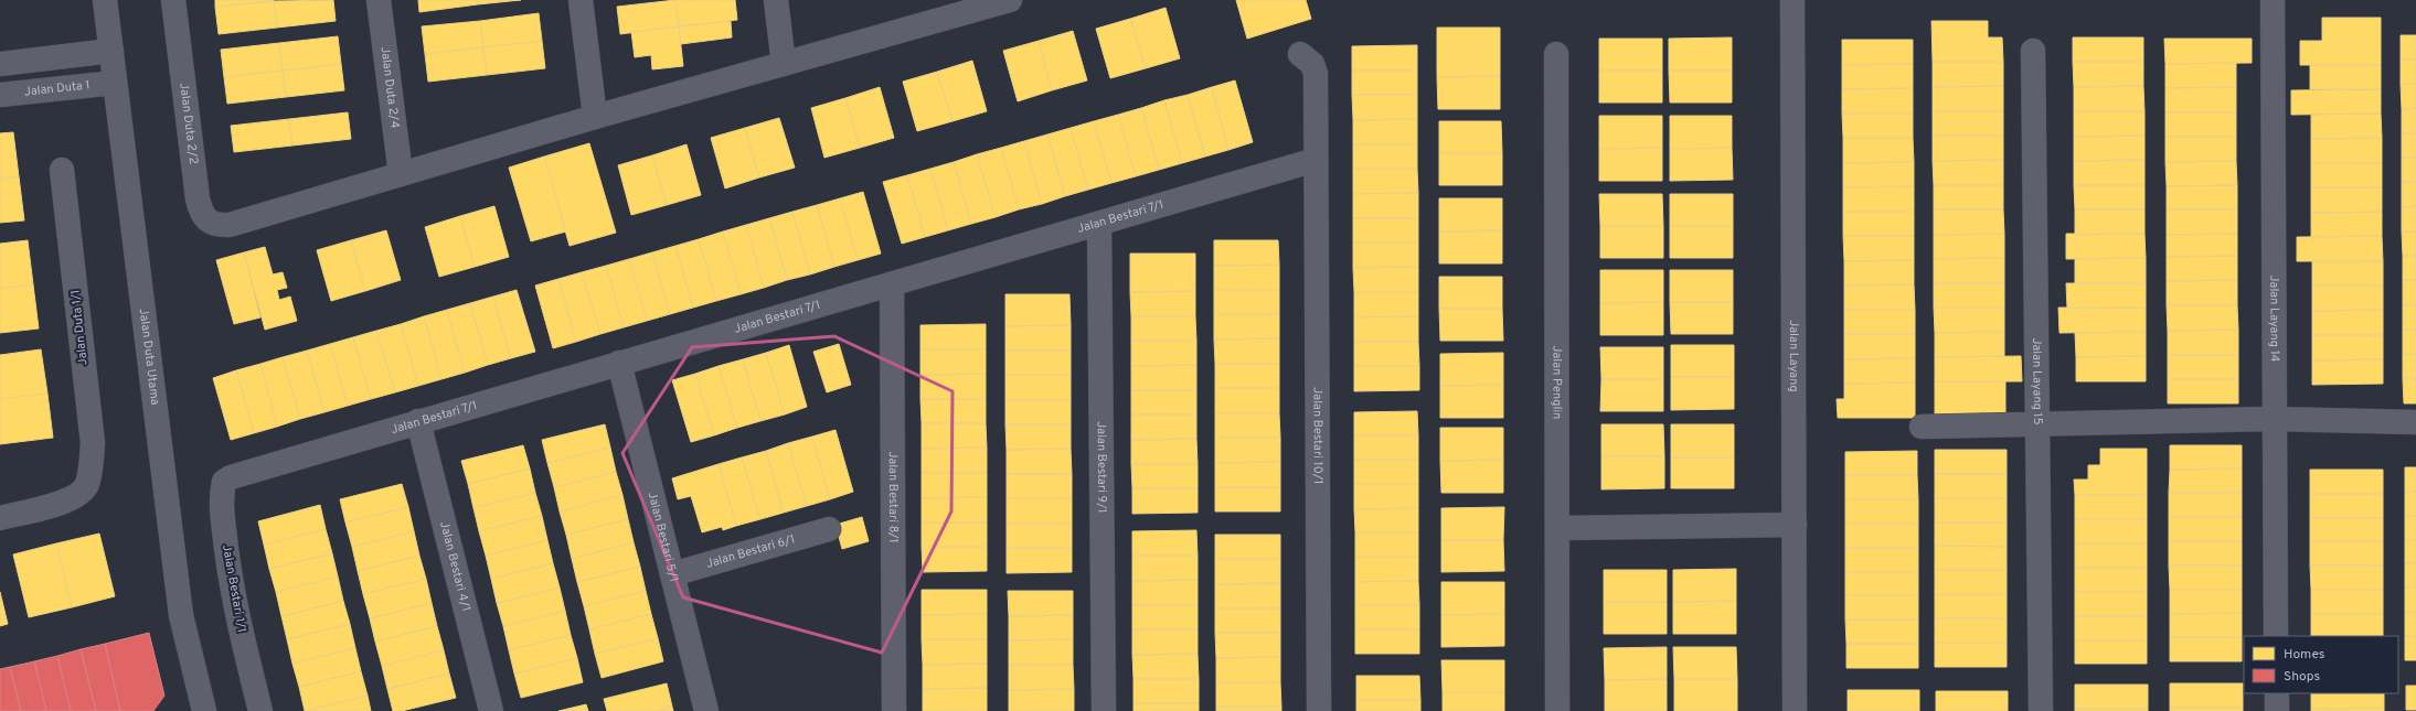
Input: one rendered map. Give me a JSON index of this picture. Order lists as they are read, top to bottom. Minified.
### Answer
{"streets":{"street":["Jalan Duta 2/4","Jalan Duta 1","Jalan Duta 2/2","Jalan Bestari 7/1","Jalan Layang 14","Jalan Duta 1/1","Jalan Layang","Jalan Duta Utama","Jalan Layang 15","Jalan Penglin","Jalan Bestari 10/1","Jalan Bestari 9/1","Jalan Bestari 8/1","Jalan Bestari 5/1","Jalan Bestari 6/1","Jalan Bestari 4/1","Jalan Bestari 1/1"]},"crossings":[["Jalan Duta 2/4","Jalan Duta 2/2"],["Jalan Duta 1","Jalan Duta Utama"],["Jalan Bestari 7/1","Jalan Bestari 10/1"],["Jalan Bestari 7/1","Jalan Bestari 9/1"],["Jalan Bestari 7/1","Jalan Bestari 8/1"],["Jalan Bestari 7/1","Jalan Bestari 5/1"],["Jalan Bestari 7/1","Jalan Bestari 4/1"],["Jalan Bestari 7/1","Jalan Bestari 1/1"],["Jalan Bestari 5/1","Jalan Bestari 6/1"]],"legend":["Homes","Shops"]}
